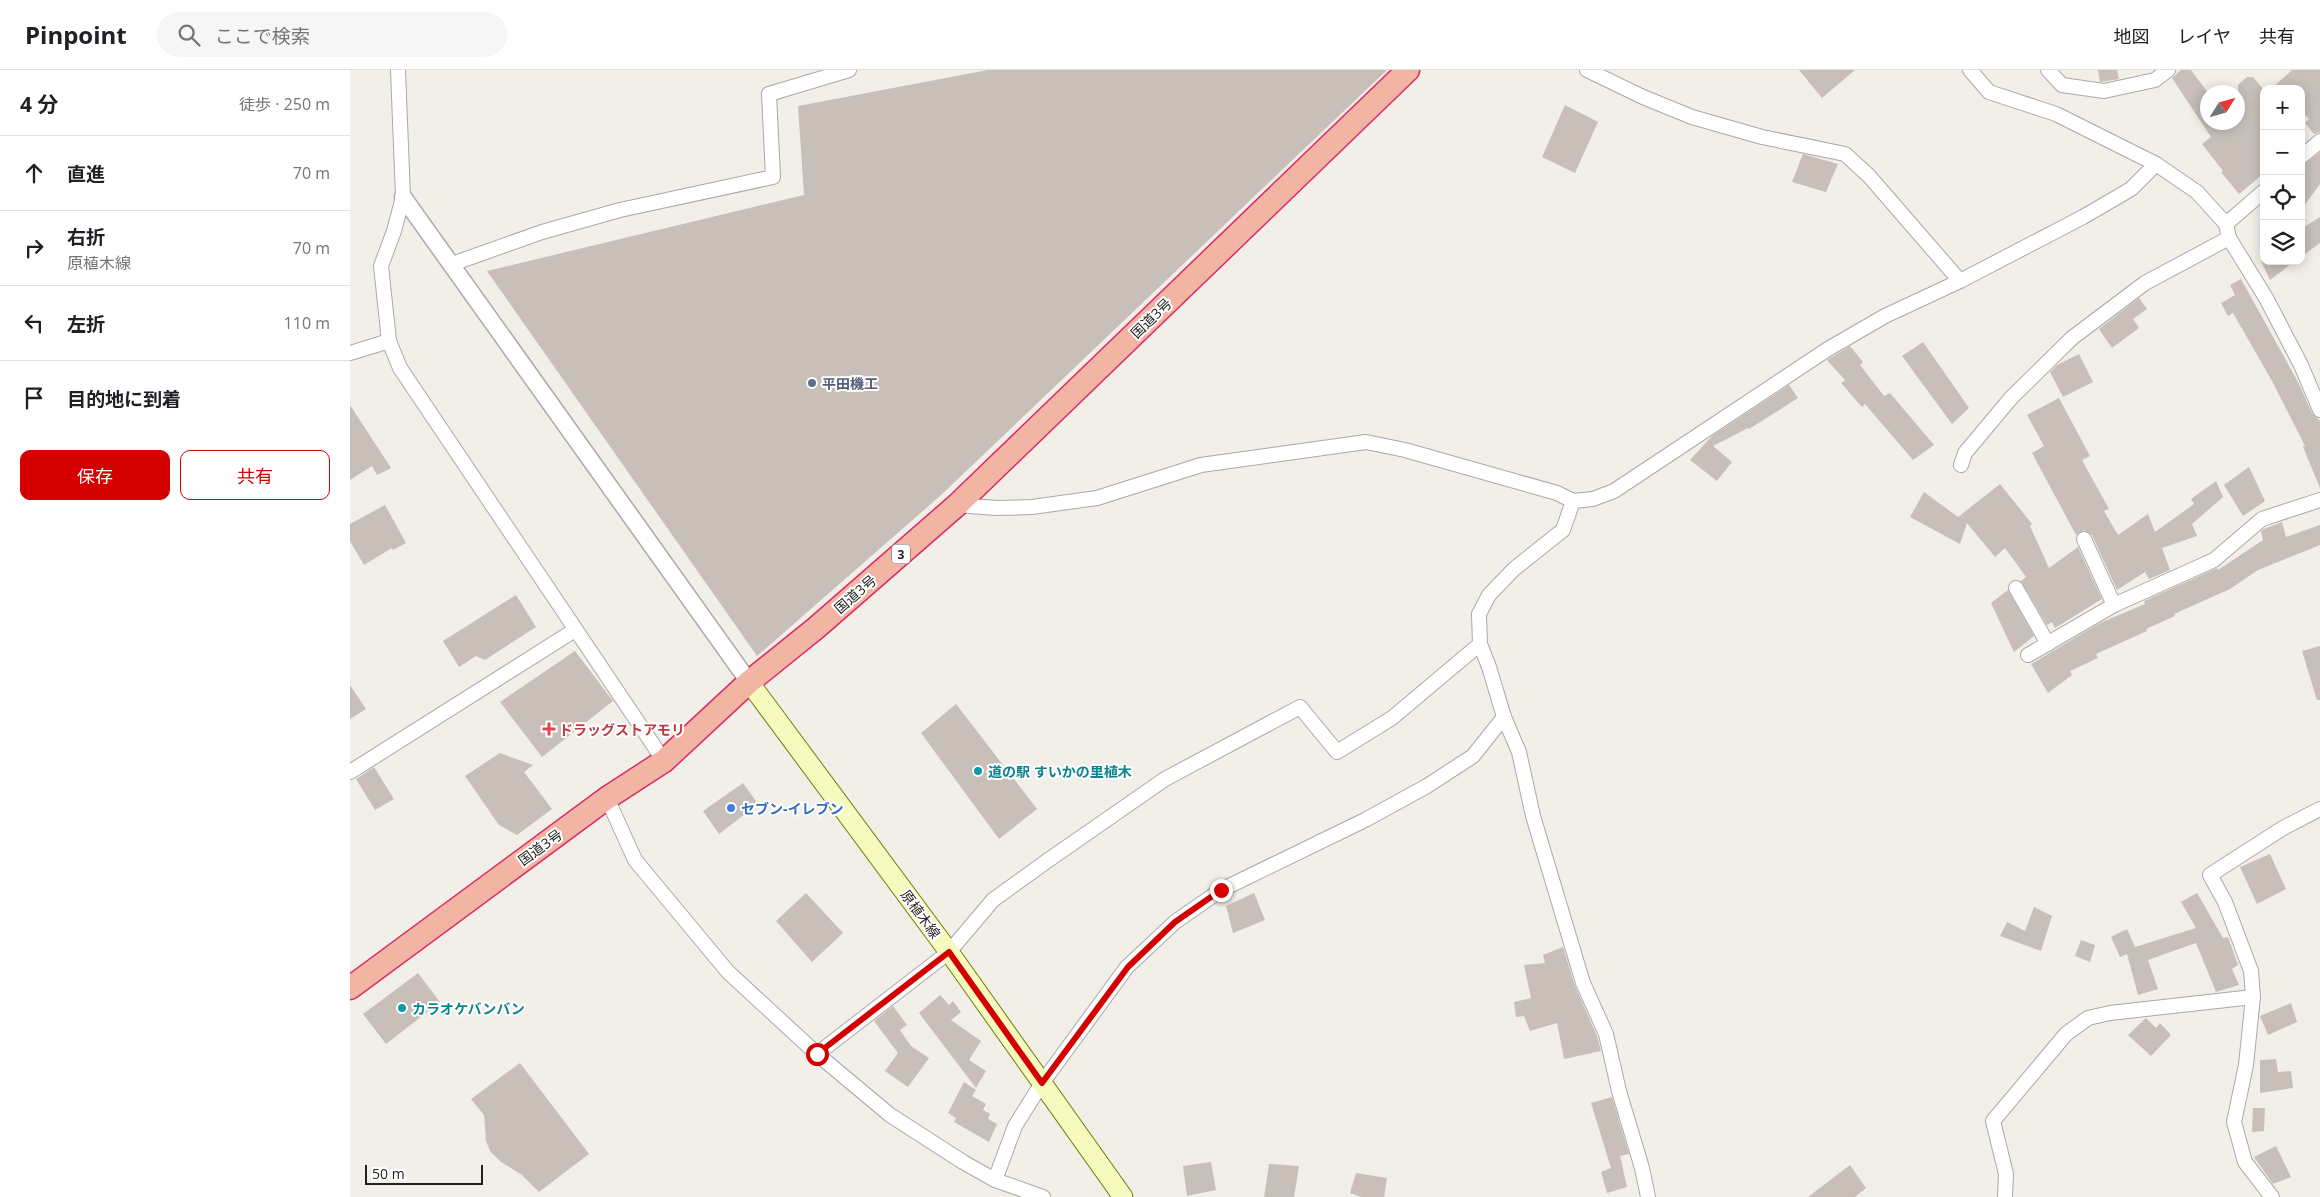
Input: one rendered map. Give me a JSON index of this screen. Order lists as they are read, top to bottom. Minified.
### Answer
{"streets":{"highway":["国道3号","3"],"main road":["原植木線"]},"crossings":[["国道3号","原植木線"]],"places":{"other":["平田機工","道の駅 すいかの里植木","セブン-イレブン","カラオケバンバン"],"health":["ドラッグストアモリ"]},"scale_bar":"50 m","north":"top right","page":{"header":"Pinpoint","search":"ここで検索","nav":["地図","レイヤ","共有"],"heading":["4 分","徒歩 · 250 m"],"map_buttons":["+","−"],"list":[["直進","70 m"],["右折","原植木線","70 m"],["左折","110 m"],"目的地に到着"],"buttons":["保存","共有"],"scale":"50 m"}}
